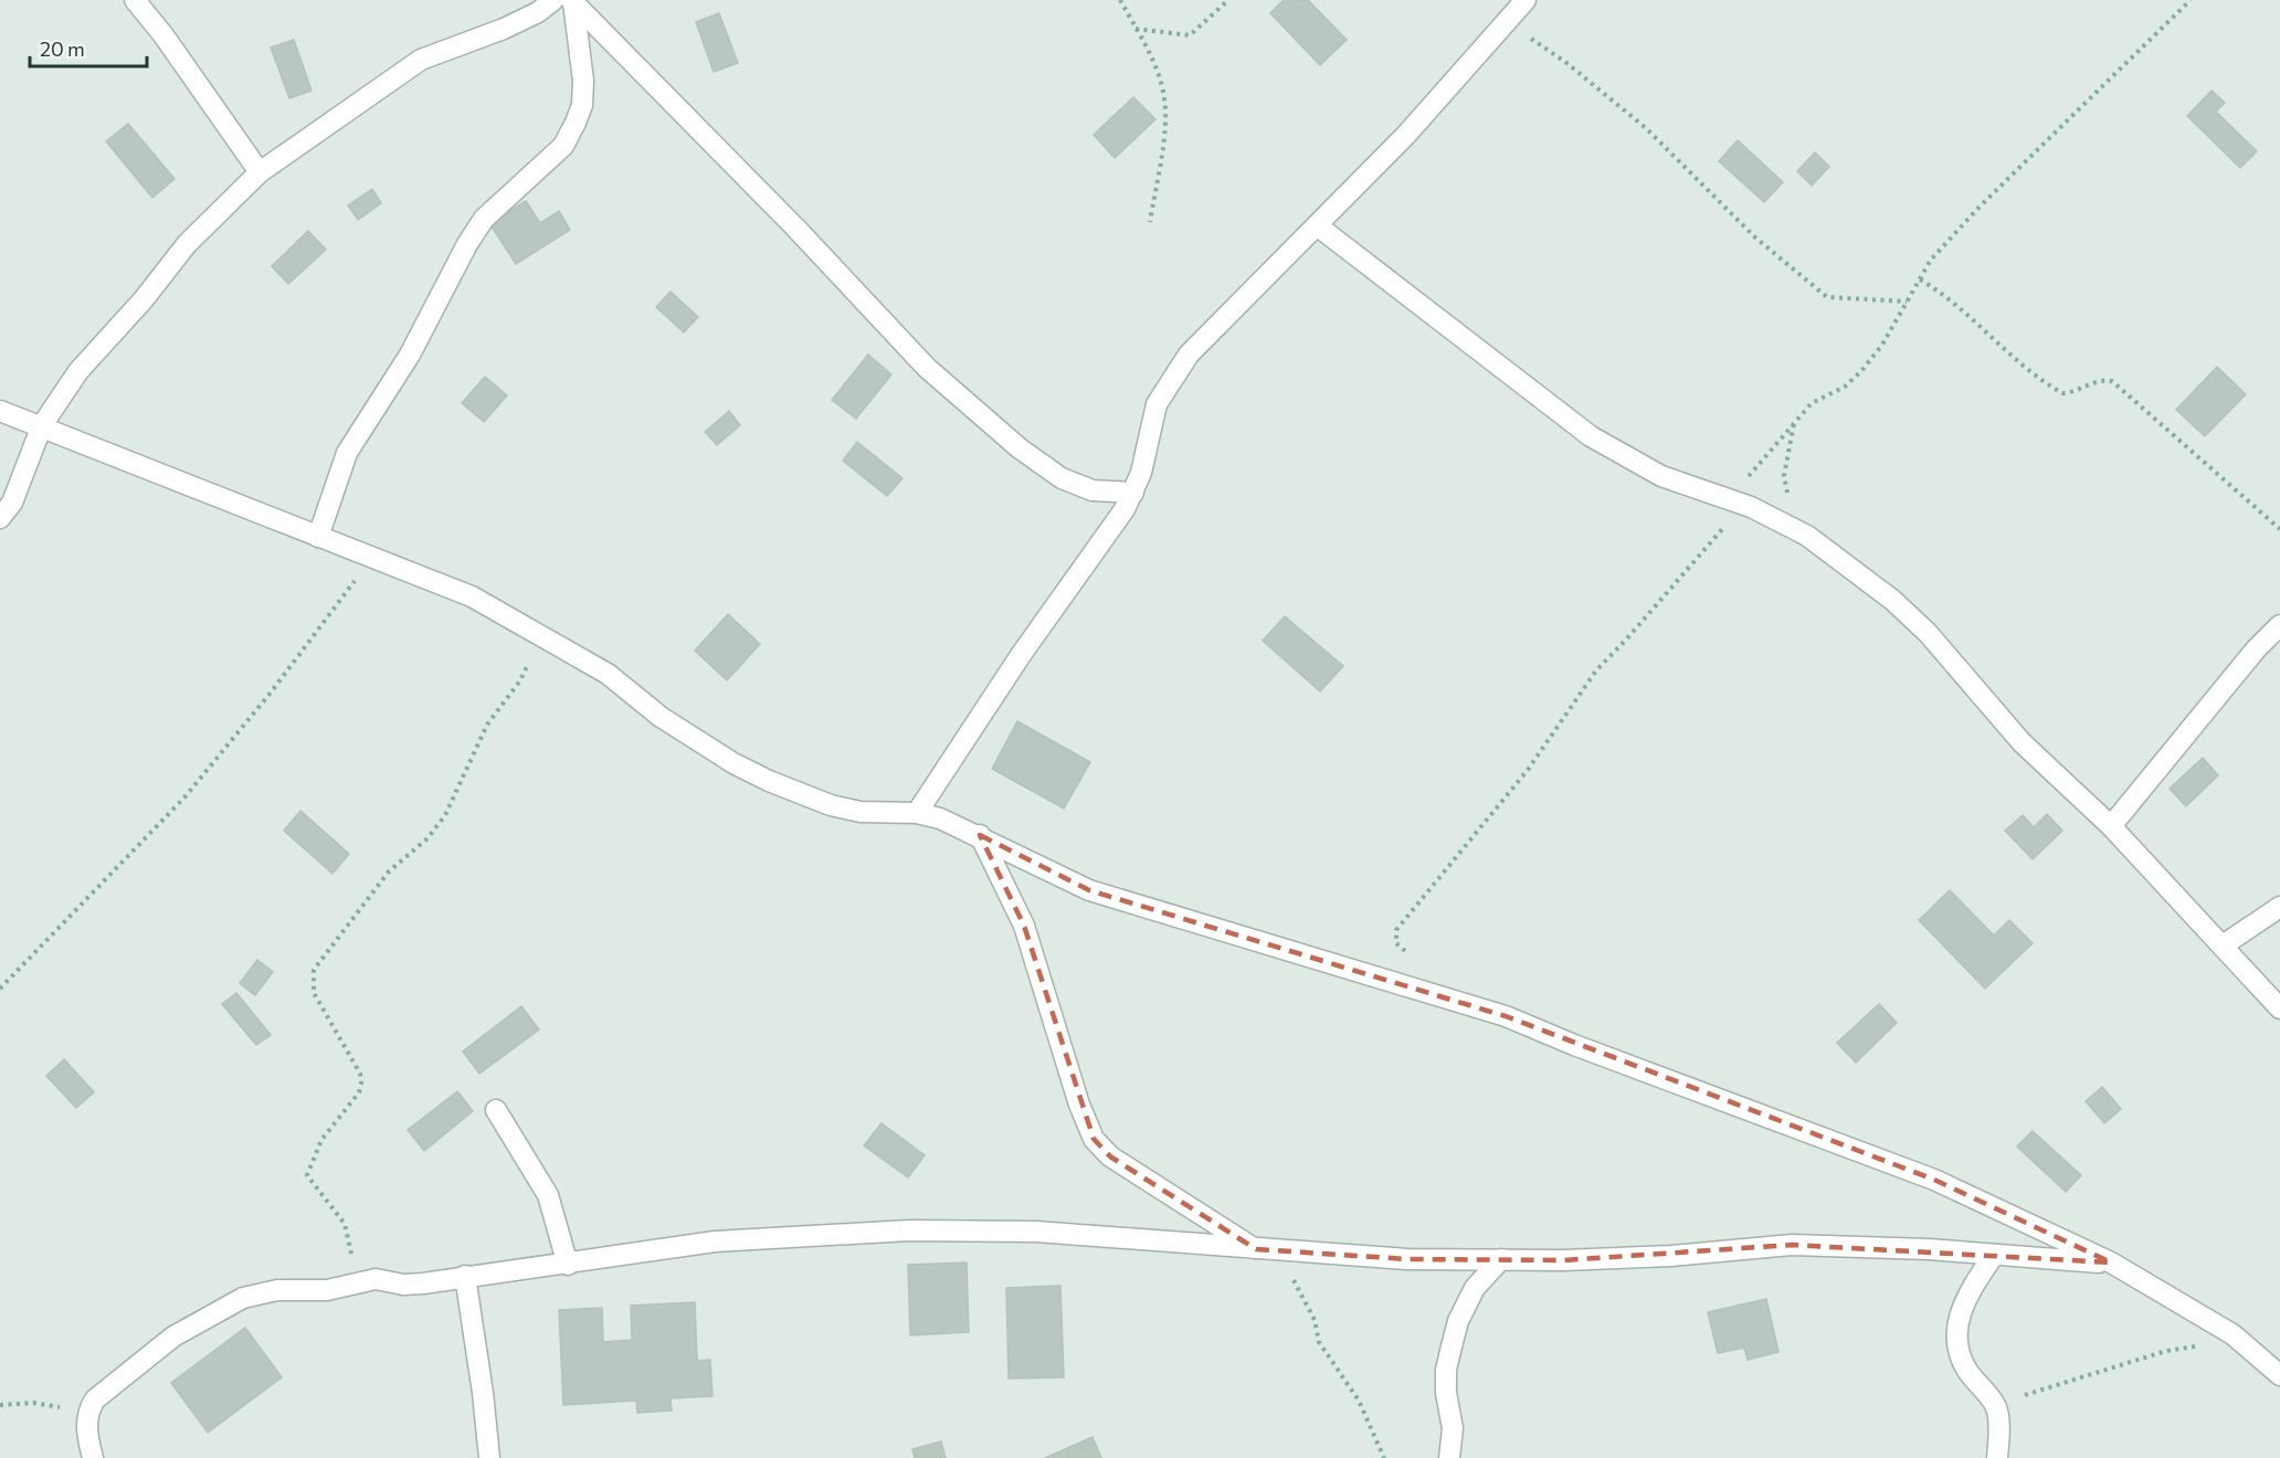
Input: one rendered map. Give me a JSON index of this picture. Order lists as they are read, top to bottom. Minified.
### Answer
{"scale_bar":"20 m"}
